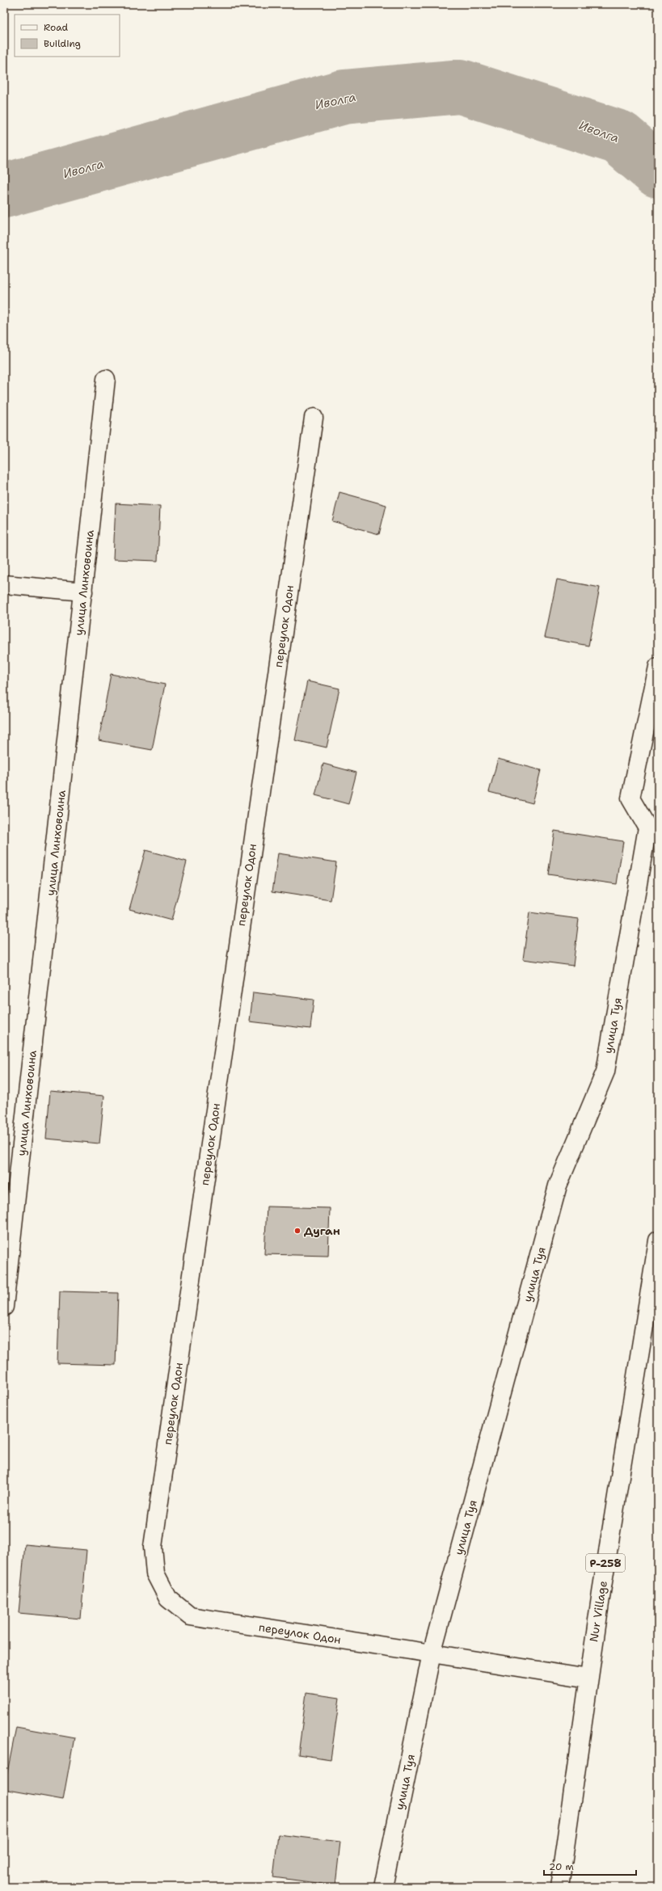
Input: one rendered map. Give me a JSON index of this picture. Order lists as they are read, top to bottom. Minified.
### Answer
{"streets":{"main road":["улица Линховоина","переулок Одон","улица Туя","Р-258","Nur Village"]},"crossings":[["переулок Одон","улица Туя"],["переулок Одон","Nur Village"]],"water":["Иволга"],"places":["Дуган"],"legend":["Road","Building"],"scale_bar":"20 m"}
